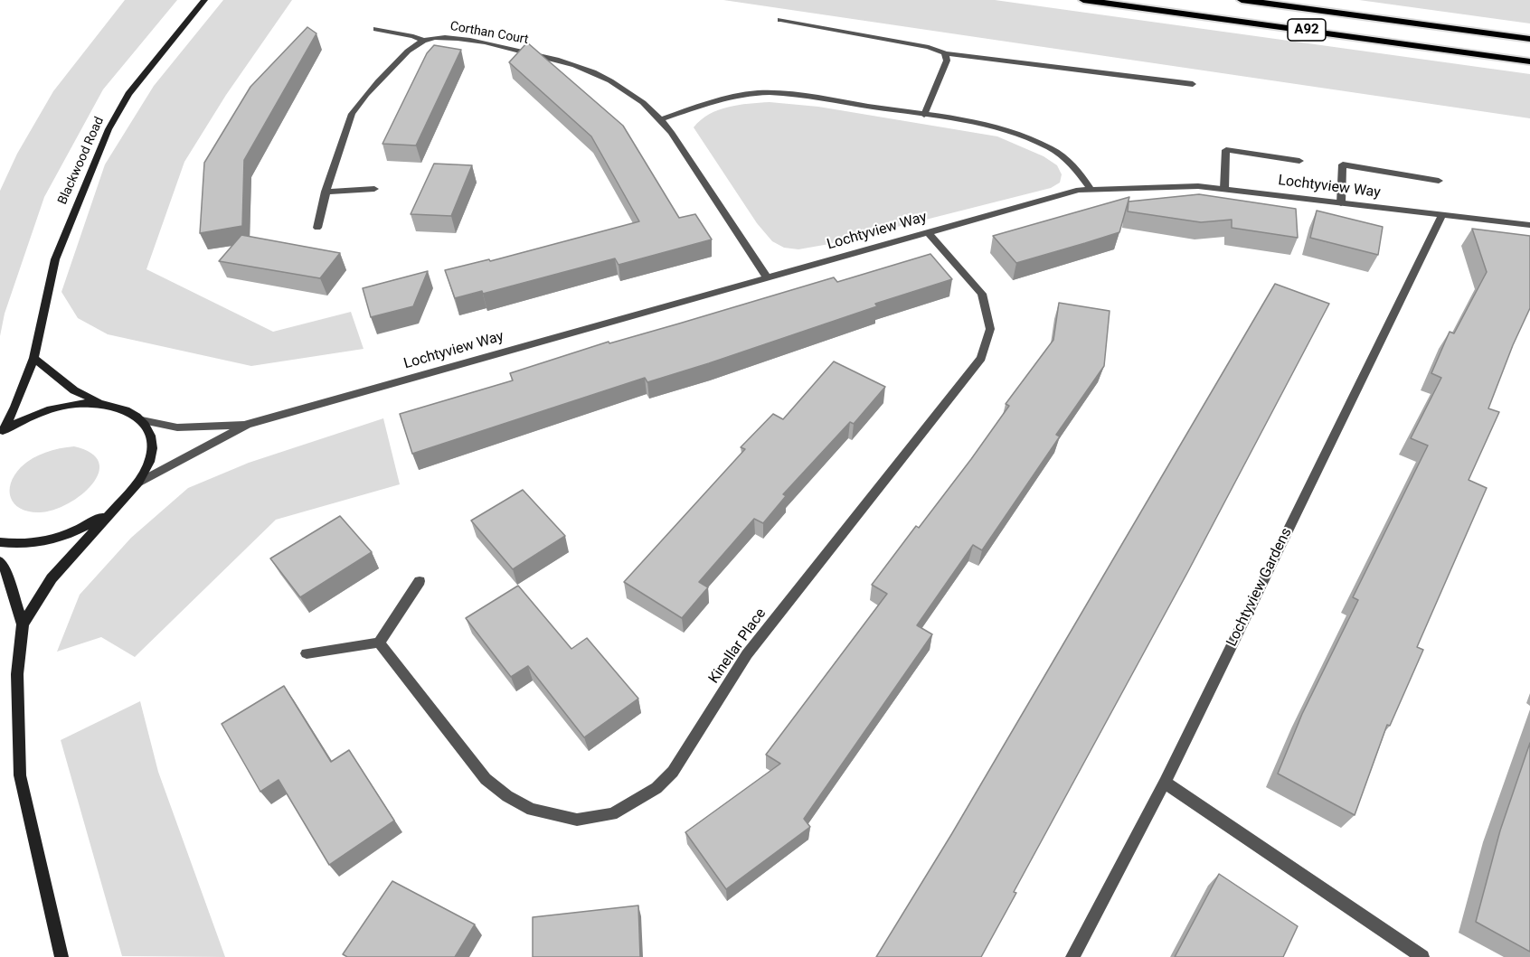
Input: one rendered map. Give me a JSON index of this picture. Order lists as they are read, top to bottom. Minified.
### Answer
{"streets":{"highway":["A92"],"main road":["Blackwood Road"],"street":["Corthan Court","Lochtyview Way","Lochtyview Gardens","Kinellar Place"]},"crossings":[["Corthan Court","Lochtyview Way"],["Lochtyview Way","Lochtyview Gardens"],["Lochtyview Way","Kinellar Place"]]}
